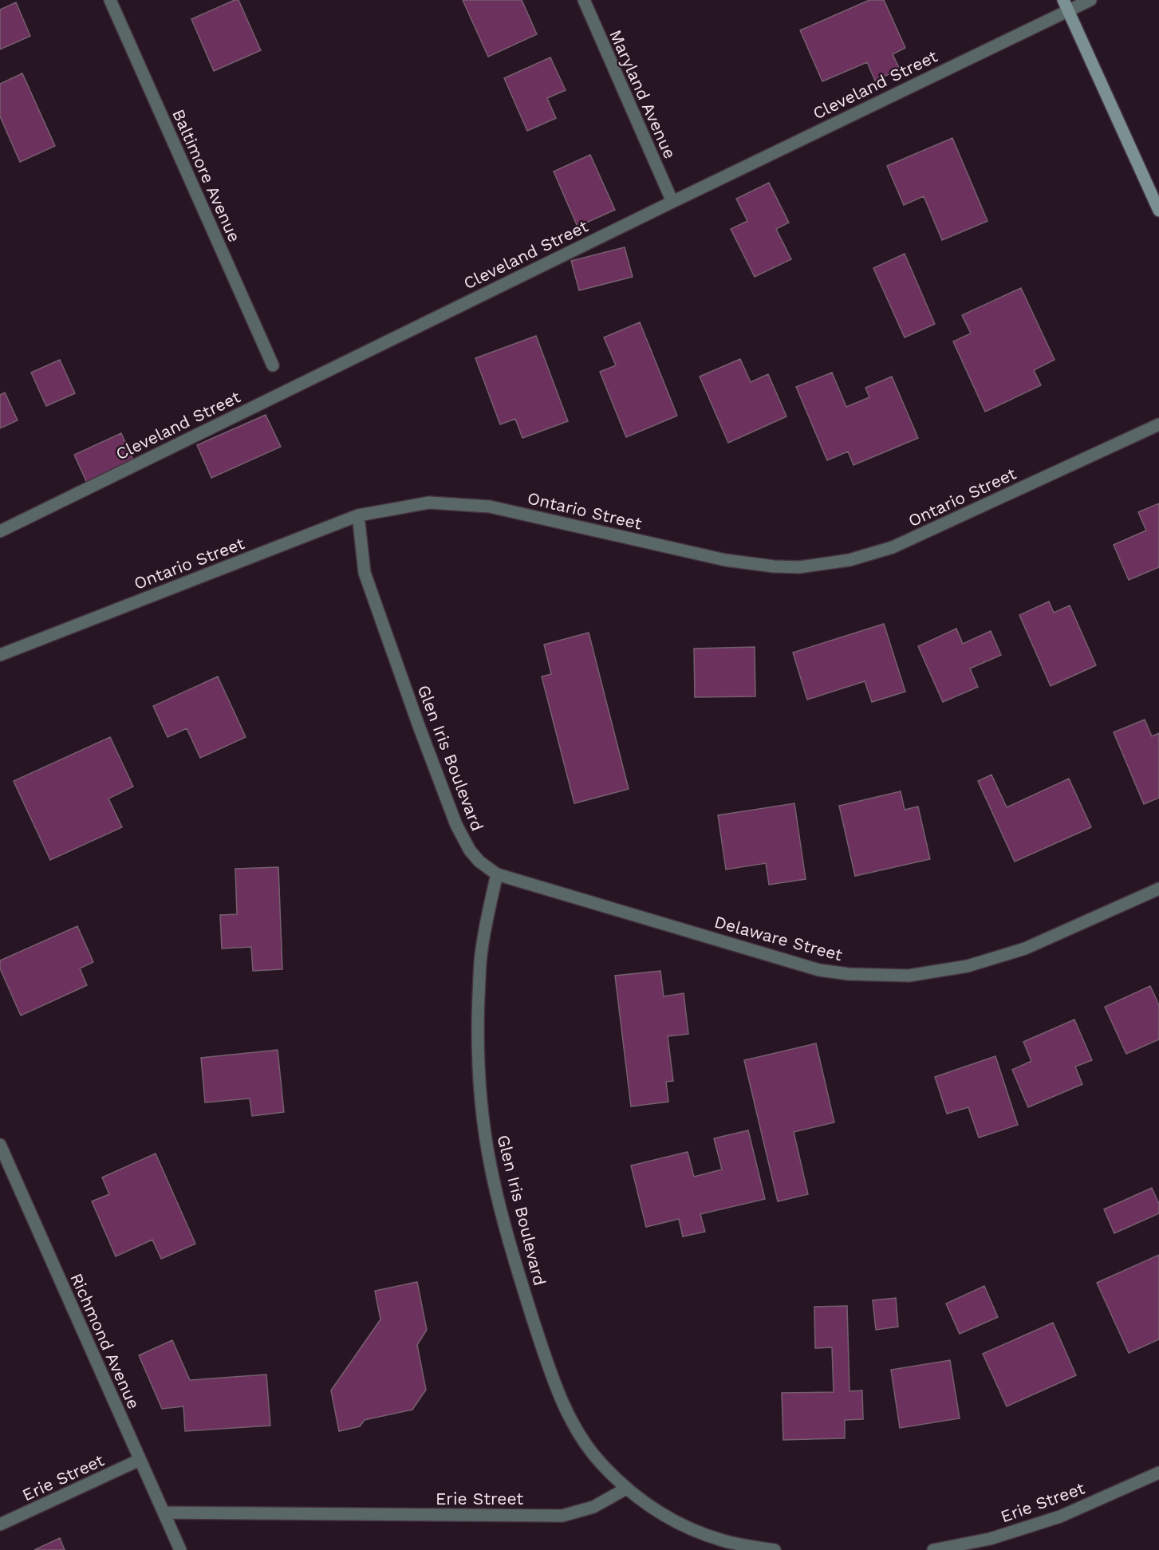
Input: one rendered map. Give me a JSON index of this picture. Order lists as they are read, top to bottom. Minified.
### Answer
{"streets":{"street":["Cleveland Street","Maryland Avenue","Baltimore Avenue","Ontario Street","Glen Iris Boulevard","Delaware Street","Richmond Avenue","Erie Street"]},"crossings":[["Cleveland Street","Maryland Avenue"],["Ontario Street","Glen Iris Boulevard"],["Glen Iris Boulevard","Delaware Street"],["Glen Iris Boulevard","Erie Street"],["Richmond Avenue","Erie Street"]]}
